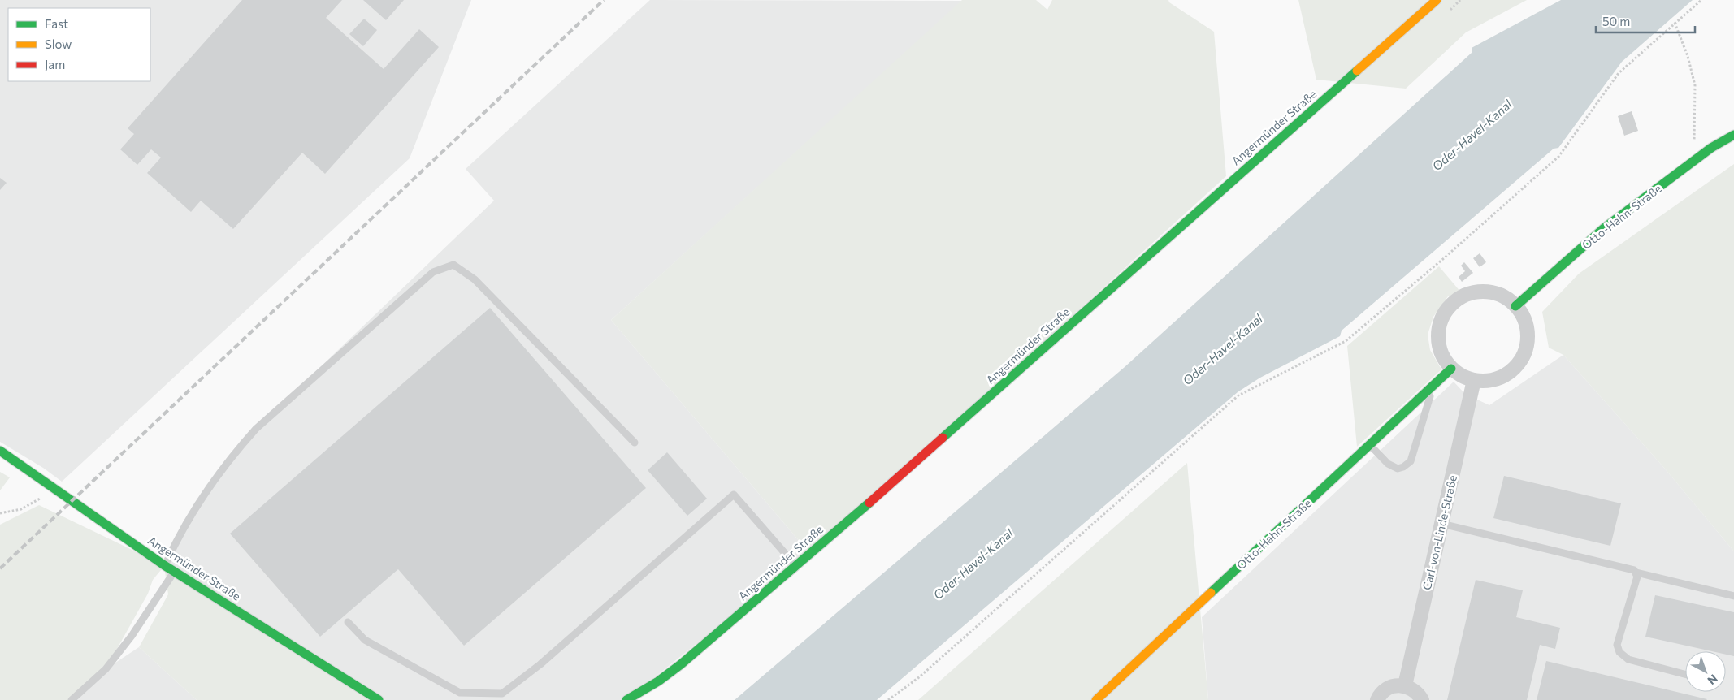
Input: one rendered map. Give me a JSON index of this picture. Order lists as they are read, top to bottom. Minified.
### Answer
{"streets":{"street":["Angermünder Straße","Otto-Hahn-Straße","Carl-von-Linde-Straße"]},"crossings":[["Otto-Hahn-Straße","Carl-von-Linde-Straße"]],"water":["Oder-Havel-Kanal"],"legend":["Fast","Slow","Jam"],"scale_bar":"50 m","north":"bottom right"}
